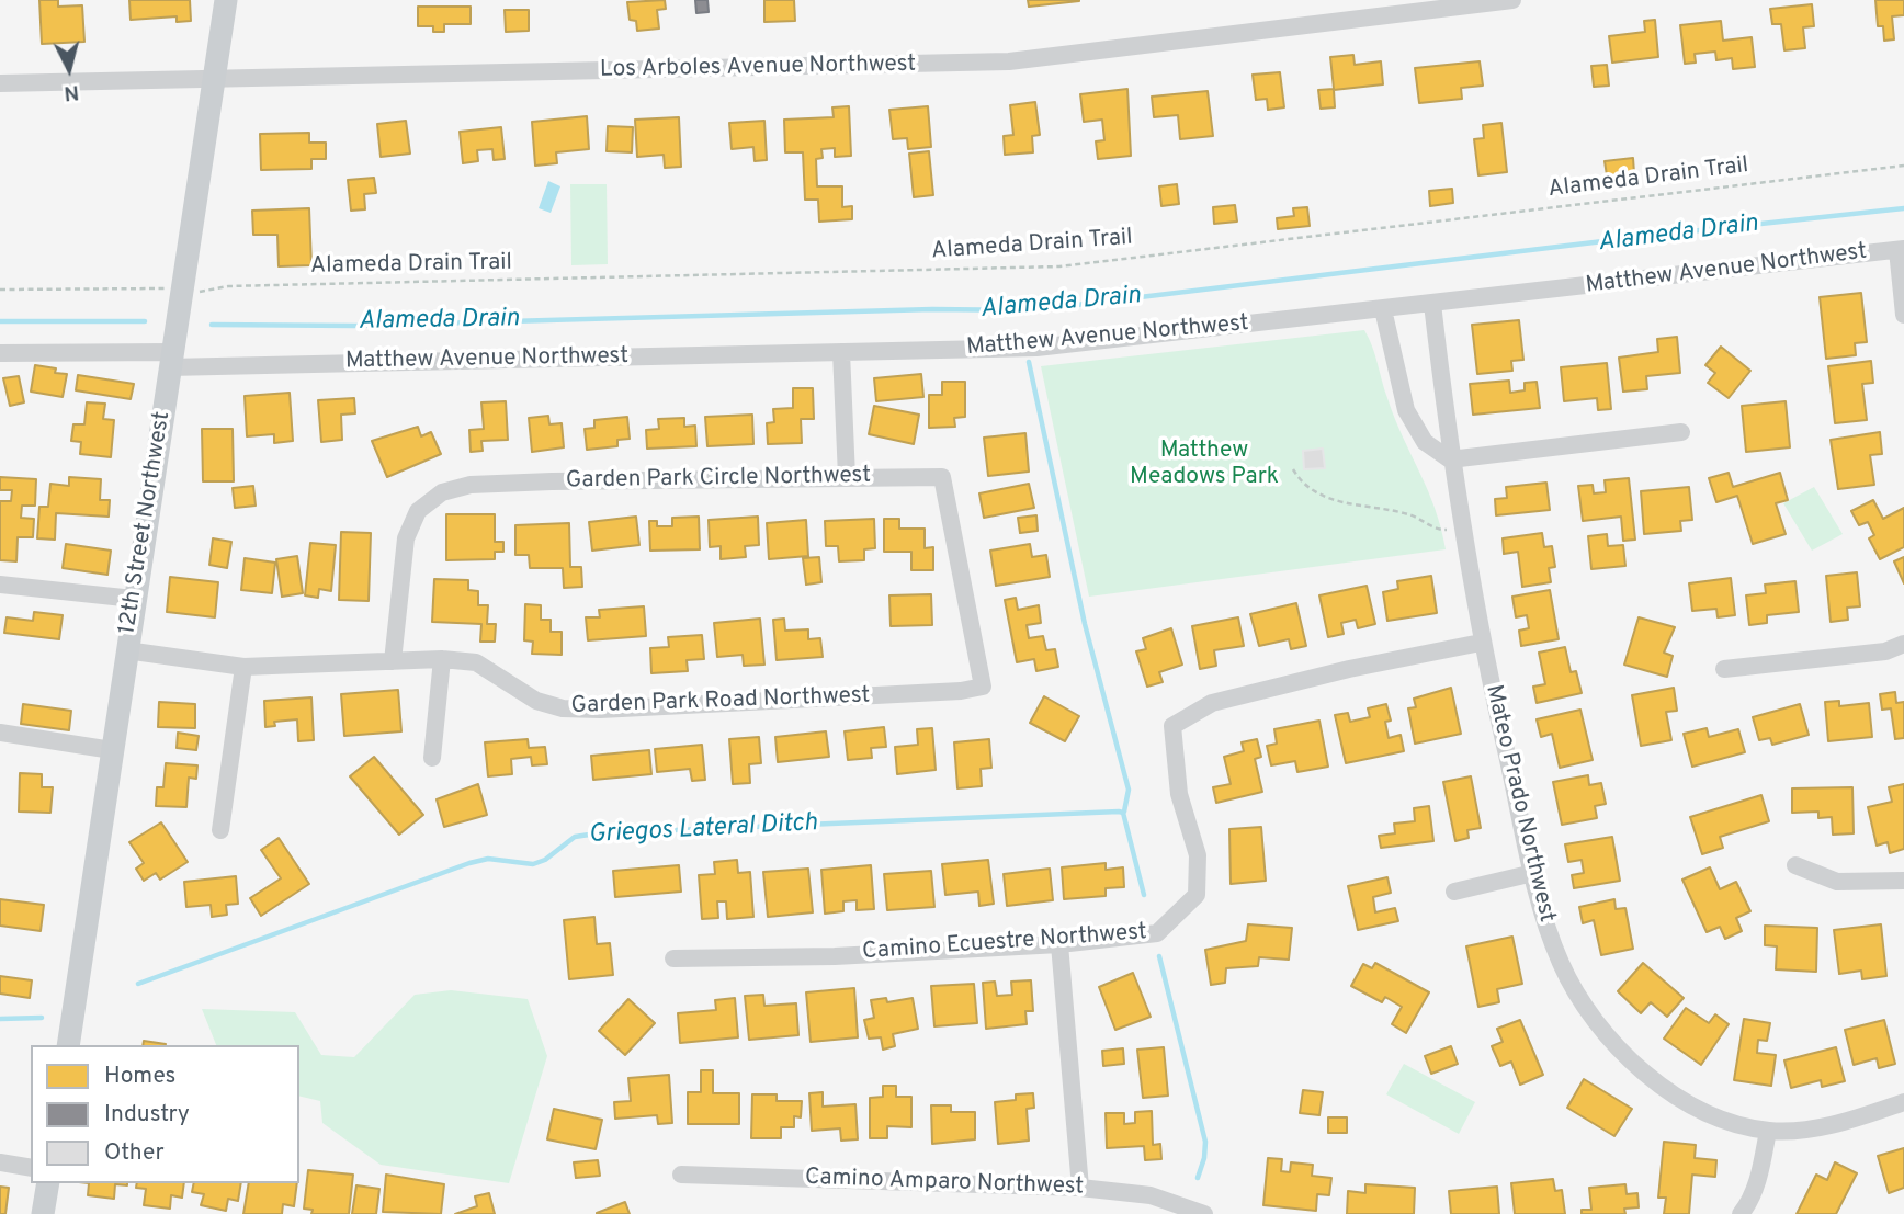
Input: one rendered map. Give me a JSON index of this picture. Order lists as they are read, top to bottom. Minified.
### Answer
{"streets":{"main road":["12th Street Northwest"],"street":["Los Arboles Avenue Northwest","Matthew Avenue Northwest","Garden Park Circle Northwest","Garden Park Road Northwest","Mateo Prado Northwest","Camino Ecuestre Northwest","Camino Amparo Northwest"],"path":["Alameda Drain Trail"]},"crossings":[["Los Arboles Avenue Northwest","12th Street Northwest"],["Matthew Avenue Northwest","12th Street Northwest"],["Matthew Avenue Northwest","Mateo Prado Northwest"],["Garden Park Circle Northwest","Garden Park Road Northwest"],["12th Street Northwest","Garden Park Road Northwest"],["Mateo Prado Northwest","Camino Ecuestre Northwest"]],"water":["Alameda Drain","Griegos Lateral Ditch"],"parks":["Matthew Meadows Park"],"legend":["Homes","Industry","Other"],"north":"bottom"}
